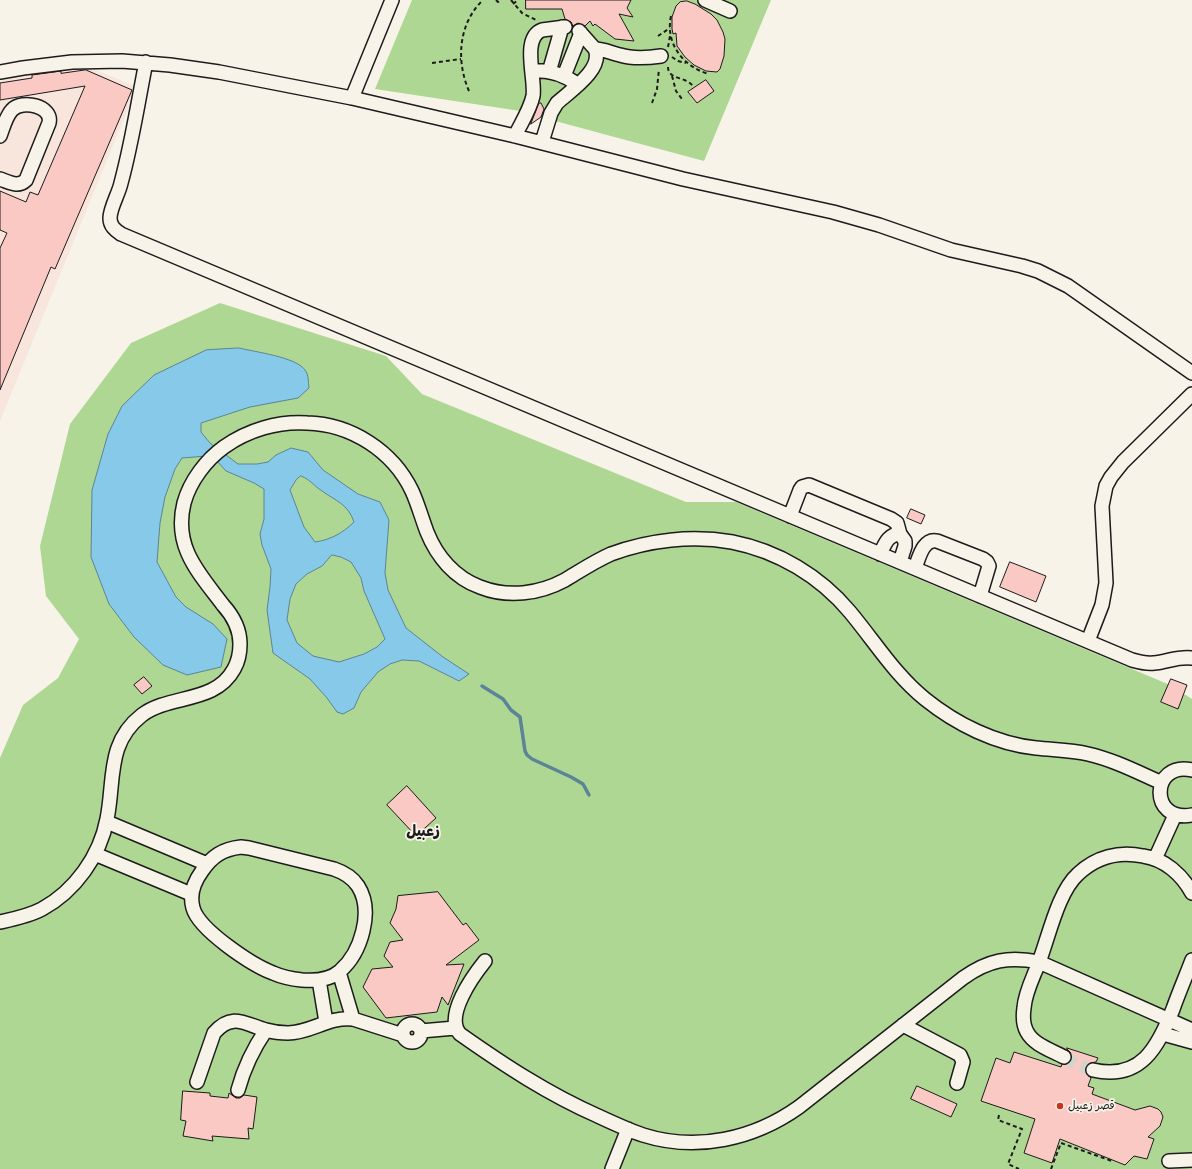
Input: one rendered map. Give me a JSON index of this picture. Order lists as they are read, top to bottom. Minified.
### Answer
{"districts":["زعبيل"],"places":["قصر زعبيل"]}
